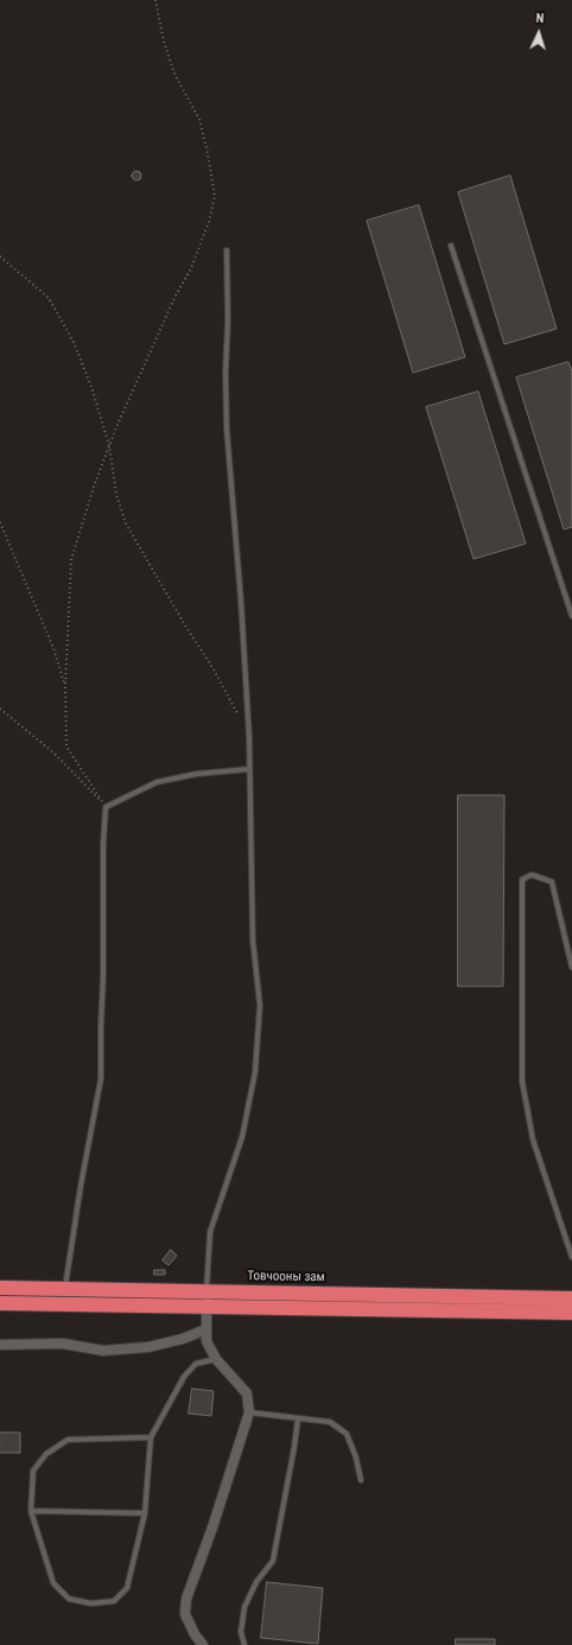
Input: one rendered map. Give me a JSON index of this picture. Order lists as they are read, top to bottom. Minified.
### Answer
{"streets":{"highway":["Товчооны зам"]},"north":"top"}
